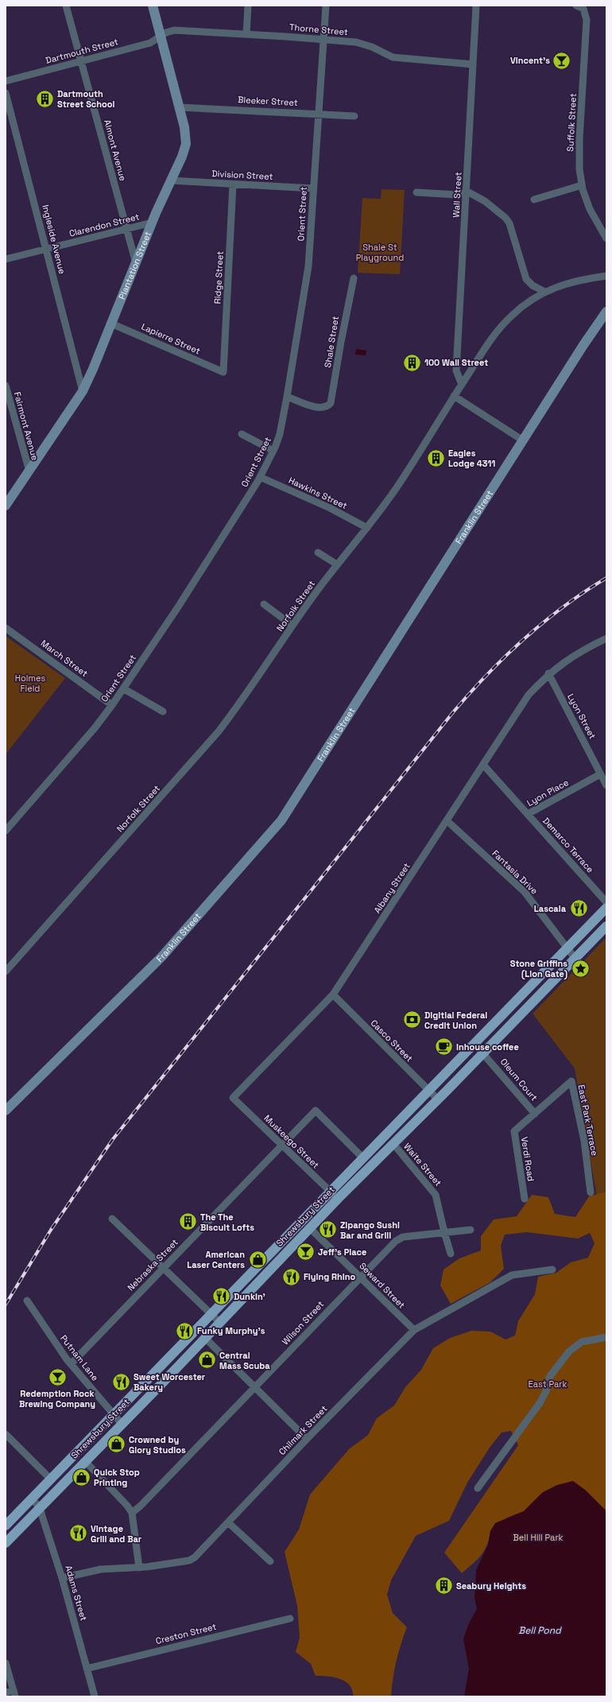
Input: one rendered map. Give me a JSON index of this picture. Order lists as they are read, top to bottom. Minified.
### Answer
{"streets":{"main road":["Plantation Street","Franklin Street","Shrewsbury Street"],"street":["Thorne Street","Dartmouth Street","Bleeker Street","Suffolk Street","Almont Avenue","Division Street","Wall Street","Orient Street","Clarendon Street","Ingleside Avenue","Ridge Street","Lapierre Street","Shale Street","Fairmont Avenue","Hawkins Street","Norfolk Street","March Street","Lyon Street","Lyon Place","Demarco Terrace","Fantasia Drive","Albany Street","Casco Street","Oleum Court","East Park Terrace","Muskeego Street","Verdi Road","Waite Street","Nebraska Street","Seward Street","Wilson Street","Putnam Lane","Chilmark Street","Adams Street","Creston Street"]},"crossings":[["Thorne Street","Dartmouth Street"],["Thorne Street","Wall Street"],["Thorne Street","Orient Street"],["Thorne Street","Plantation Street"],["Dartmouth Street","Almont Avenue"],["Dartmouth Street","Plantation Street"],["Bleeker Street","Orient Street"],["Bleeker Street","Plantation Street"],["Almont Avenue","Clarendon Street"],["Almont Avenue","Plantation Street"],["Division Street","Orient Street"],["Division Street","Plantation Street"],["Division Street","Ridge Street"],["Wall Street","Norfolk Street"],["Orient Street","Shale Street"],["Orient Street","Hawkins Street"],["Orient Street","March Street"],["Clarendon Street","Ingleside Avenue"],["Clarendon Street","Plantation Street"],["Ingleside Avenue","Plantation Street"],["Plantation Street","Lapierre Street"],["Plantation Street","Fairmont Avenue"],["Ridge Street","Lapierre Street"],["Hawkins Street","Norfolk Street"],["Lyon Street","Lyon Place"],["Lyon Street","Albany Street"],["Lyon Place","Demarco Terrace"],["Lyon Place","Albany Street"],["Fantasia Drive","Albany Street"],["Fantasia Drive","Shrewsbury Street"],["Albany Street","Casco Street"],["Albany Street","Muskeego Street"],["Casco Street","Shrewsbury Street"],["Oleum Court","East Park Terrace"],["Oleum Court","Verdi Road"],["Oleum Court","Shrewsbury Street"],["East Park Terrace","Verdi Road"],["Muskeego Street","Shrewsbury Street"],["Muskeego Street","Nebraska Street"],["Waite Street","Shrewsbury Street"],["Waite Street","Wilson Street"],["Shrewsbury Street","Nebraska Street"],["Shrewsbury Street","Seward Street"],["Shrewsbury Street","Putnam Lane"],["Shrewsbury Street","Adams Street"],["Nebraska Street","Putnam Lane"],["Seward Street","Wilson Street"],["Seward Street","Chilmark Street"],["Chilmark Street","Adams Street"],["Adams Street","Creston Street"]],"water":["Bell Pond"],"parks":["Shale St Playground","Holmes Field","East Park","Bell Hill Park"],"places":{"bar":["Vincent's","Jeff's Place","Redemption Rock Brewing Company"],"building":["Dartmouth Street School","100 Wall Street","Eagles Lodge 4311","The The Biscuit Lofts","Seabury Heights"],"restaurant":["Lascala","Zipango Sushi Bar and Grill","Flying Rhino","Dunkin'","Funky Murphy's","Sweet Worcester Bakery","Vintage Grill and Bar"],"place":["Stone Griffins (Lion Gate)"],"bank":["Digitial Federal Credit Union"],"cafe":["inhouse coffee"],"shop":["American Laser Centers","Central Mass Scuba","Crowned by Glory Studios","Quick Stop Printing"]}}
